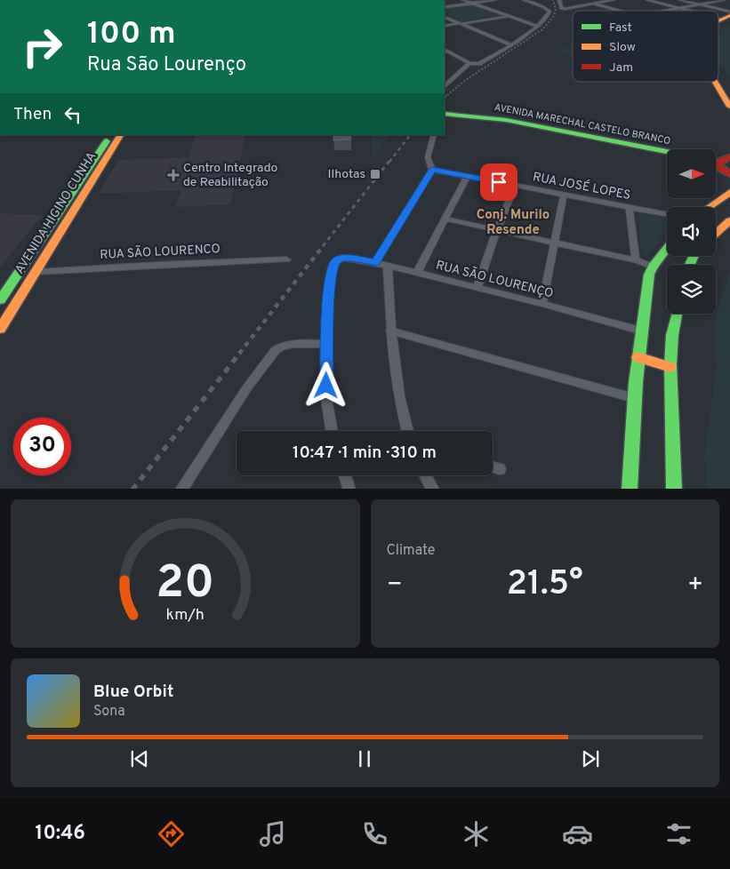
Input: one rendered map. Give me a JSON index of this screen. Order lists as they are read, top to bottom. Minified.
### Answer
{"streets":{"main road":["AVENIDA MARECHAL CASTELO BRANCO","AVENIDA HIGINO CUNHA"],"street":["RUA JOSÉ LOPES","RUA SÃO LOURENCO","RUA SÃO LOURENÇO"]},"crossings":[["AVENIDA HIGINO CUNHA","RUA SÃO LOURENCO"]],"districts":["Conj. Murilo Resende"],"places":{"transit":["Ilhotas"],"health":["Centro Integrado de Reabilitação"]},"legend":["Fast","Slow","Jam"],"north":"right","page":{"turn":["100 m","Rua São Lourenço"],"then":"Then","limit":"30","trip":"10:47 · 1 min · 310 m","tile":"Climate","heat":["−","21.5°","+"],"song":["Blue Orbit","Sona"],"tabs":"10:46","gauge":["20","km/h"]}}
